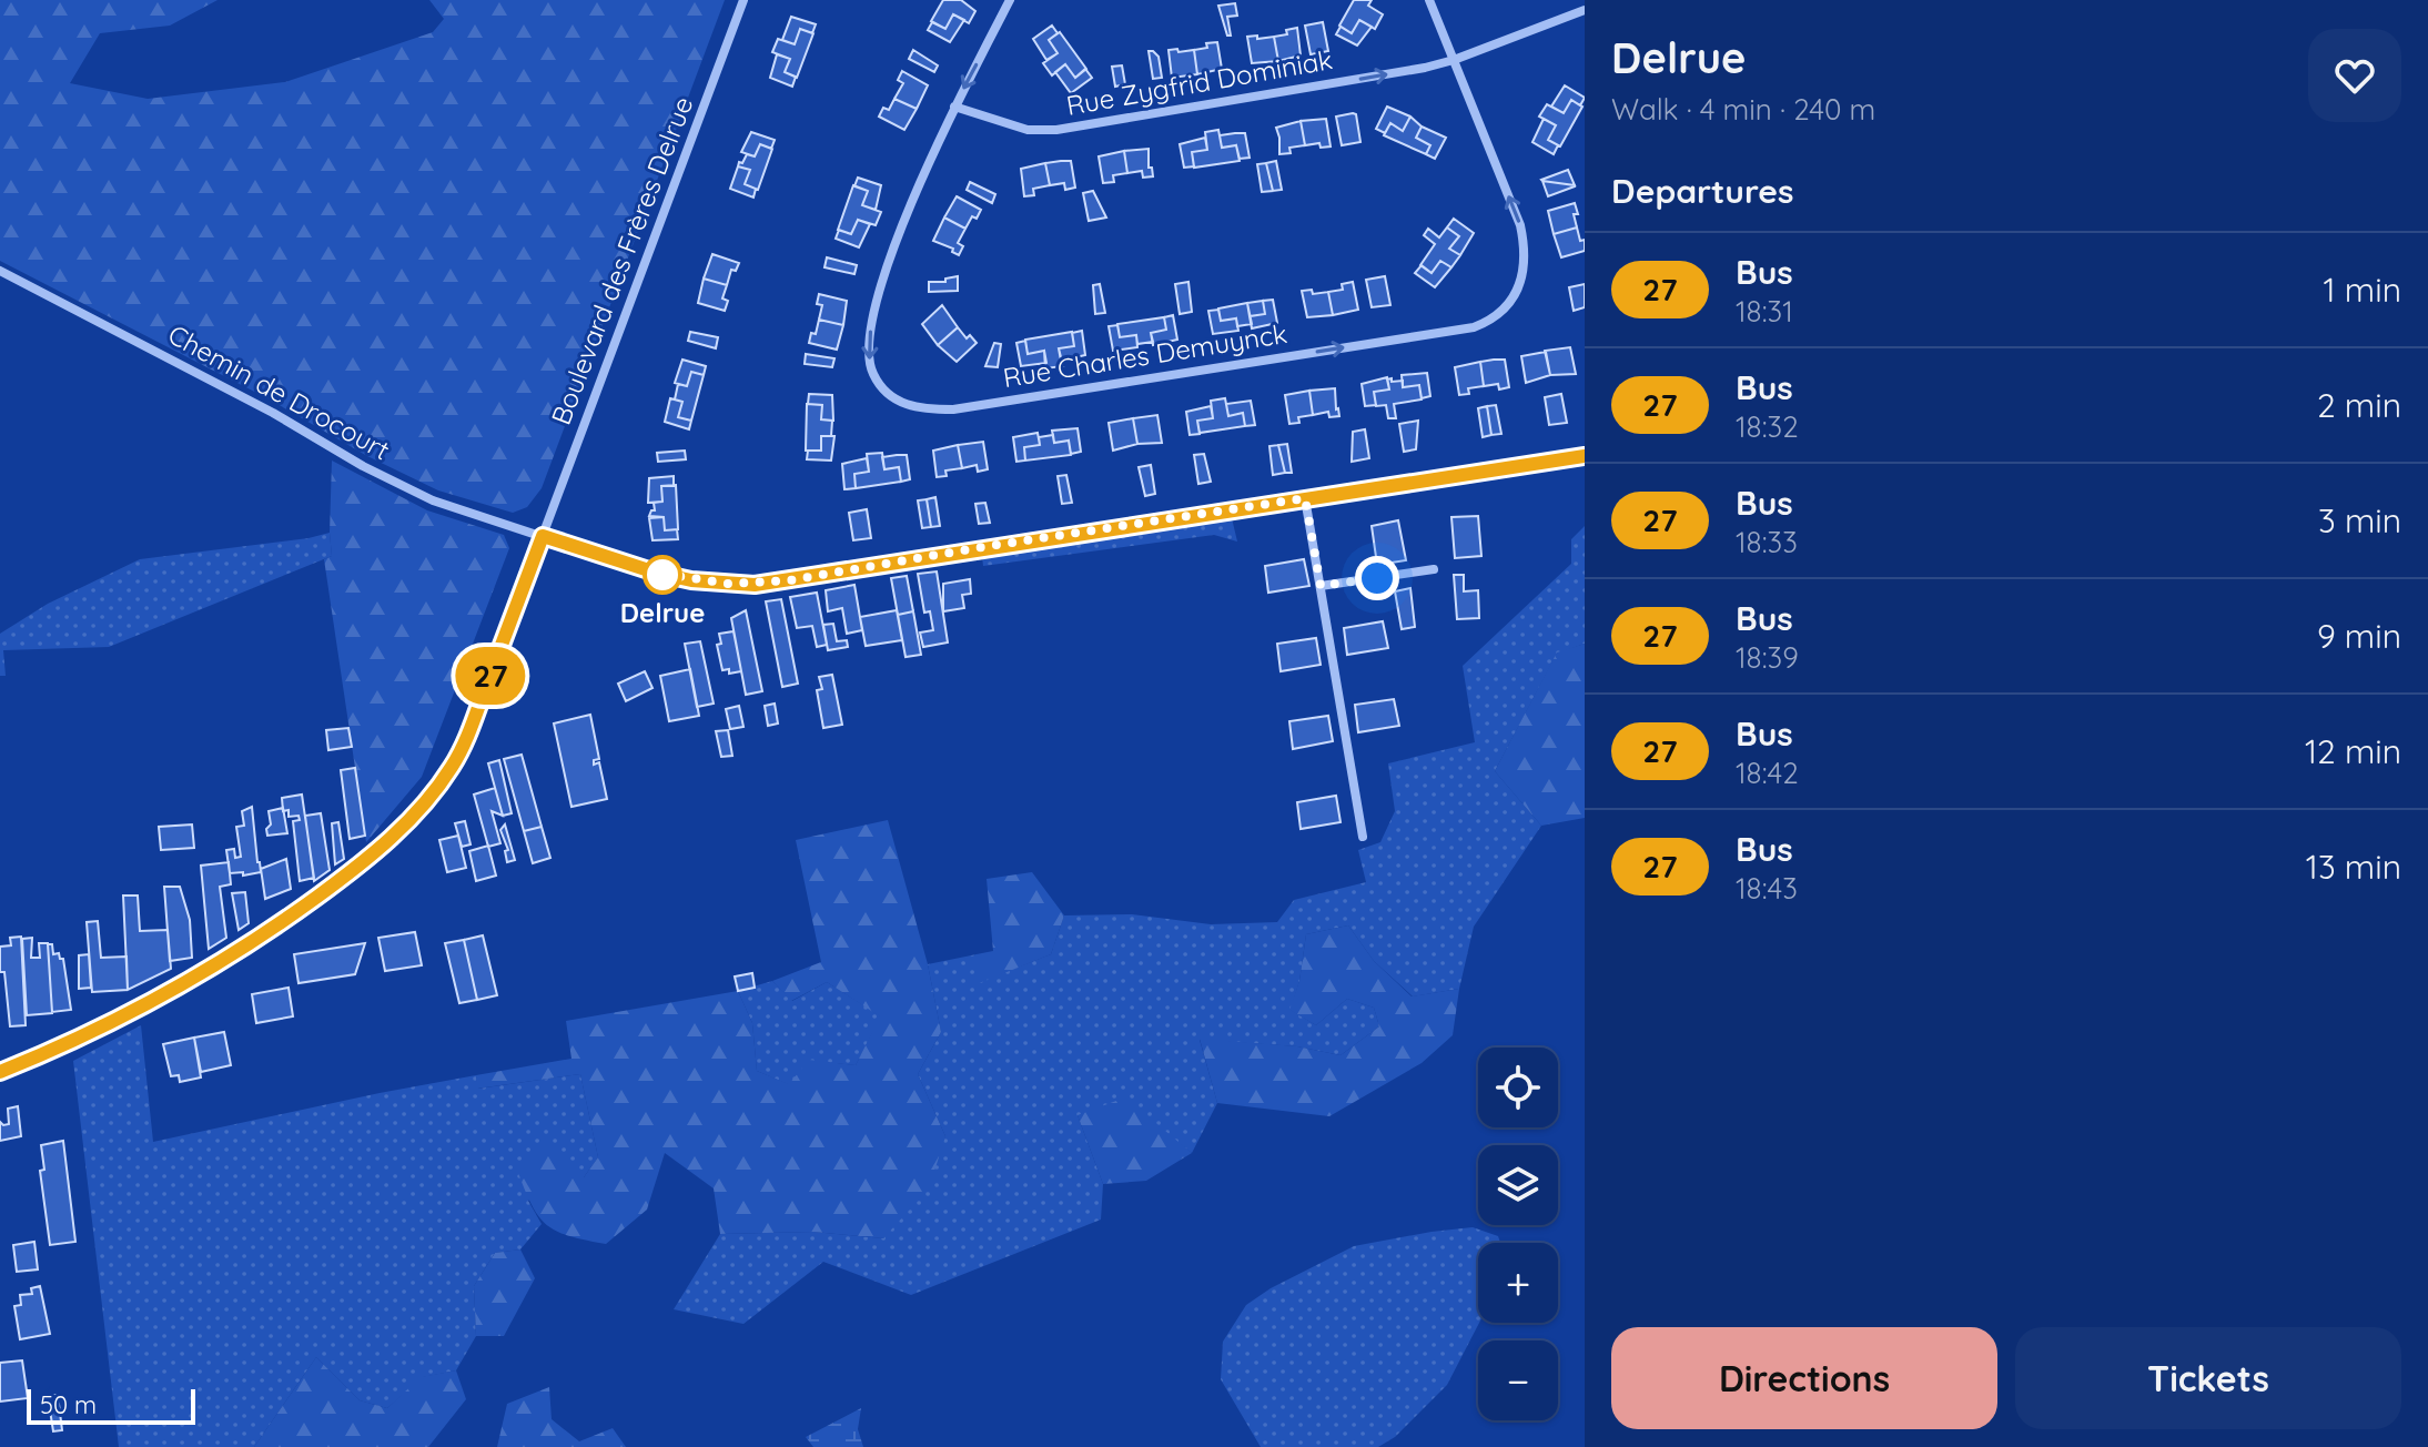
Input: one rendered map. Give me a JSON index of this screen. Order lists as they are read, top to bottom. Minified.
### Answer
{"streets":{"street":["Rue Zygfrid Dominiak","Boulevard des Frères Delrue","Rue Charles Demuynck","Chemin de Drocourt"]},"crossings":[["Rue Zygfrid Dominiak","Rue Charles Demuynck"],["Boulevard des Frères Delrue","Chemin de Drocourt"]],"one_way":["Rue Zygfrid Dominiak"],"places":["Delrue"],"lines":["bus line 27"],"scale_bar":"50 m","page":{"on_map":"27","heading":[["Delrue","Walk · 4 min · 240 m"],"Departures"],"list":[{"mark":"27","name":"Bus","note":"18:31","value":"1 min"},{"mark":"27","name":"Bus","note":"18:32","value":"2 min"},{"mark":"27","name":"Bus","note":"18:33","value":"3 min"},{"mark":"27","name":"Bus","note":"18:39","value":"9 min"},{"mark":"27","name":"Bus","note":"18:42","value":"12 min"},{"mark":"27","name":"Bus","note":"18:43","value":"13 min"}],"map_buttons":["+","−"],"buttons":["Directions","Tickets"],"scale":"50 m"}}
